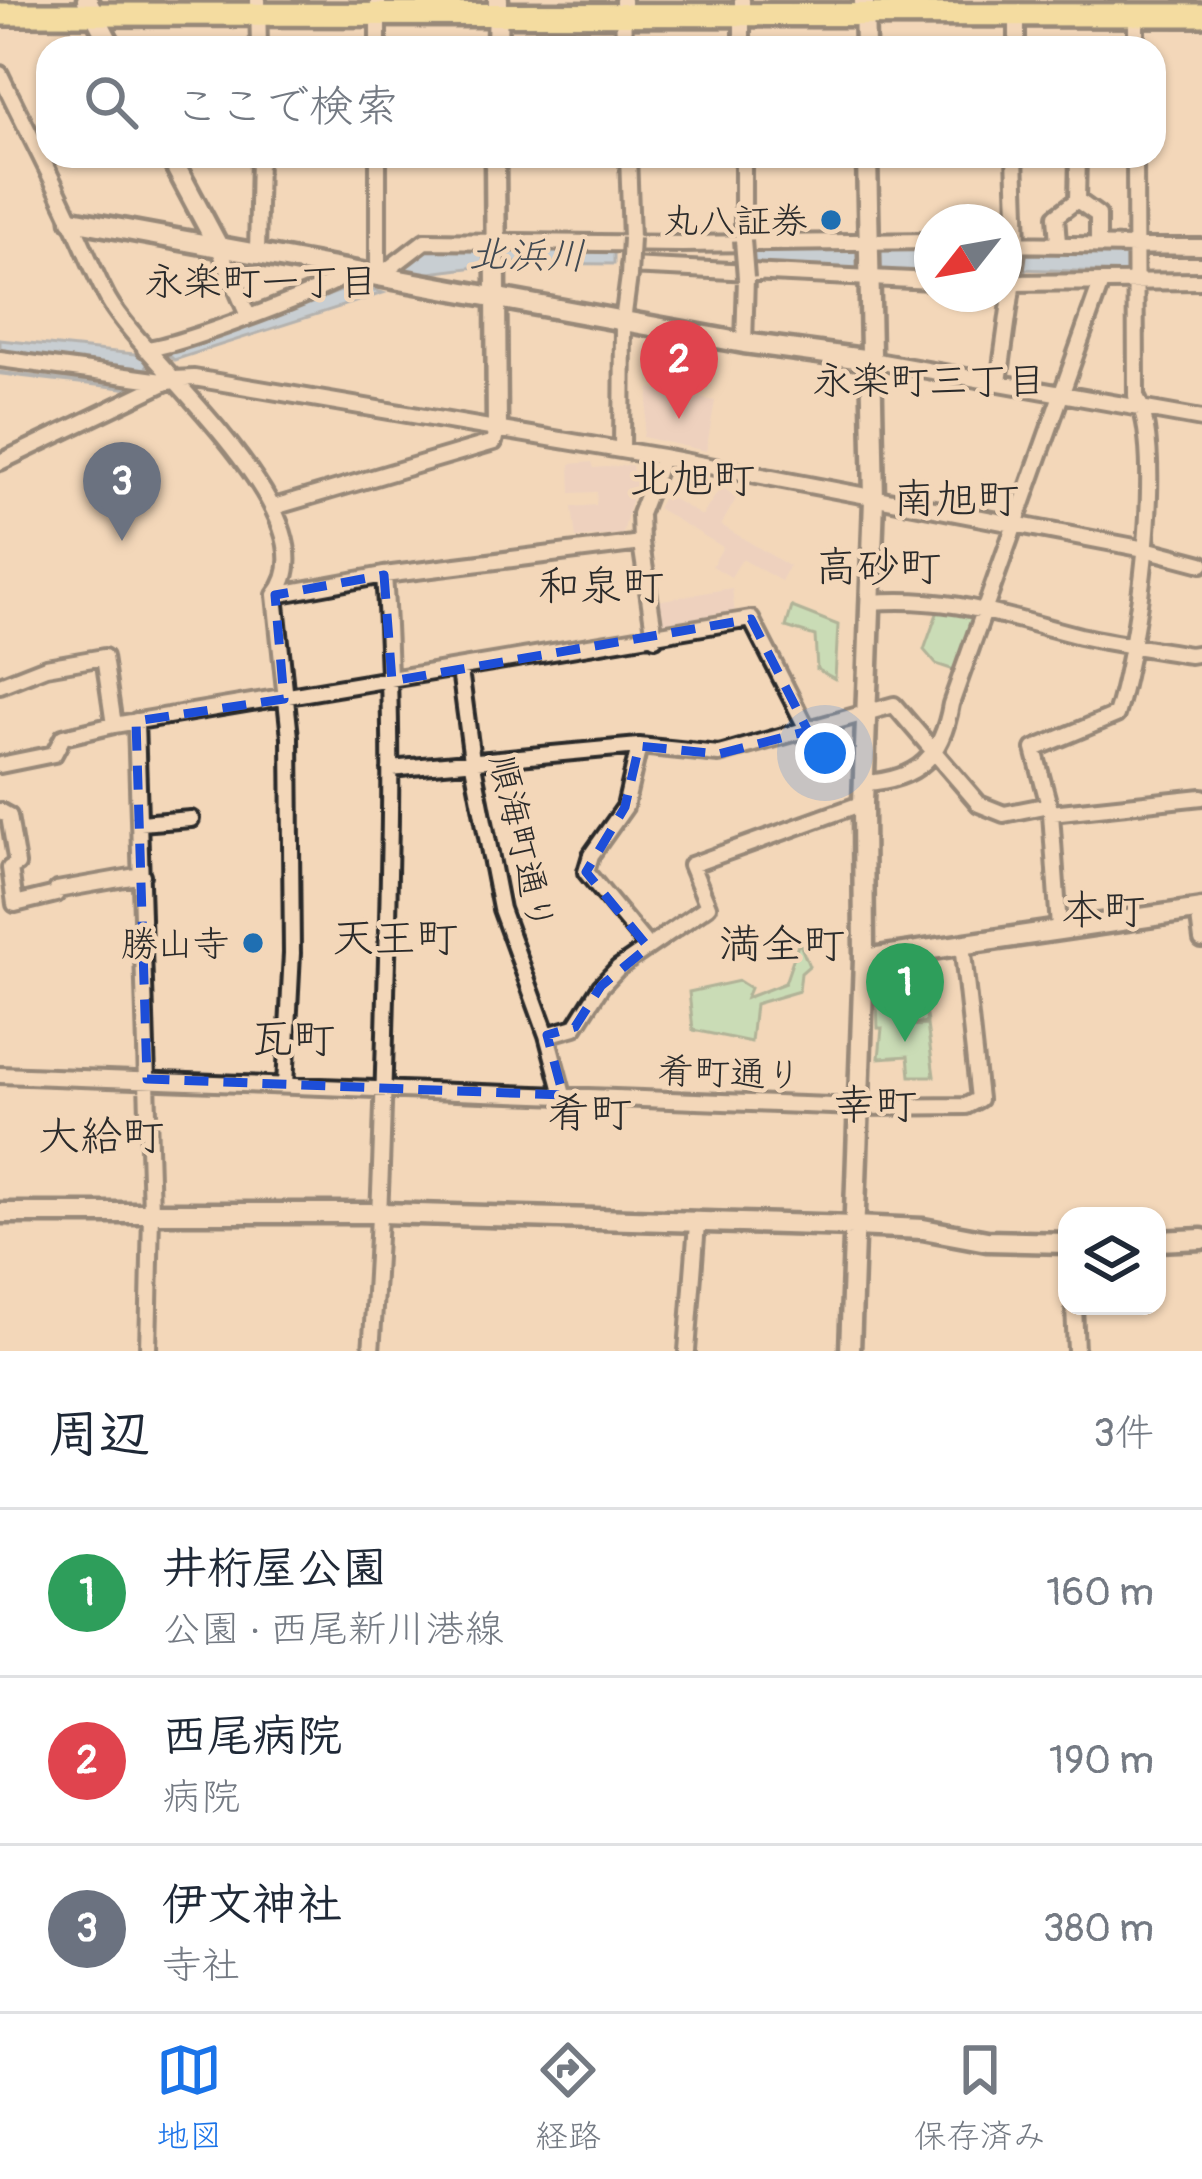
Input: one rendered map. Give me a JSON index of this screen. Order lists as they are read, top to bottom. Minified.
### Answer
{"streets":{"street":["順海町通り","肴町通り"]},"crossings":[["順海町通り","肴町通り"]],"districts":["永楽町一丁目","永楽町三丁目","北旭町","南旭町","高砂町","和泉町","本町","天王町","満全町","瓦町","幸町","肴町","大給町"],"water":["北浜川"],"places":["丸八証券","勝山寺"],"north":"bottom left","page":{"search":"ここで検索","pins":["2","3","1"],"heading":["周辺","3件"],"list":[{"mark":"1","name":"井桁屋公園","note":"公園 · 西尾新川港線","value":"160 m"},{"mark":"2","name":"西尾病院","note":"病院","value":"190 m"},{"mark":"3","name":"伊文神社","note":"寺社","value":"380 m"}],"nav":["地図","経路","保存済み"]}}
